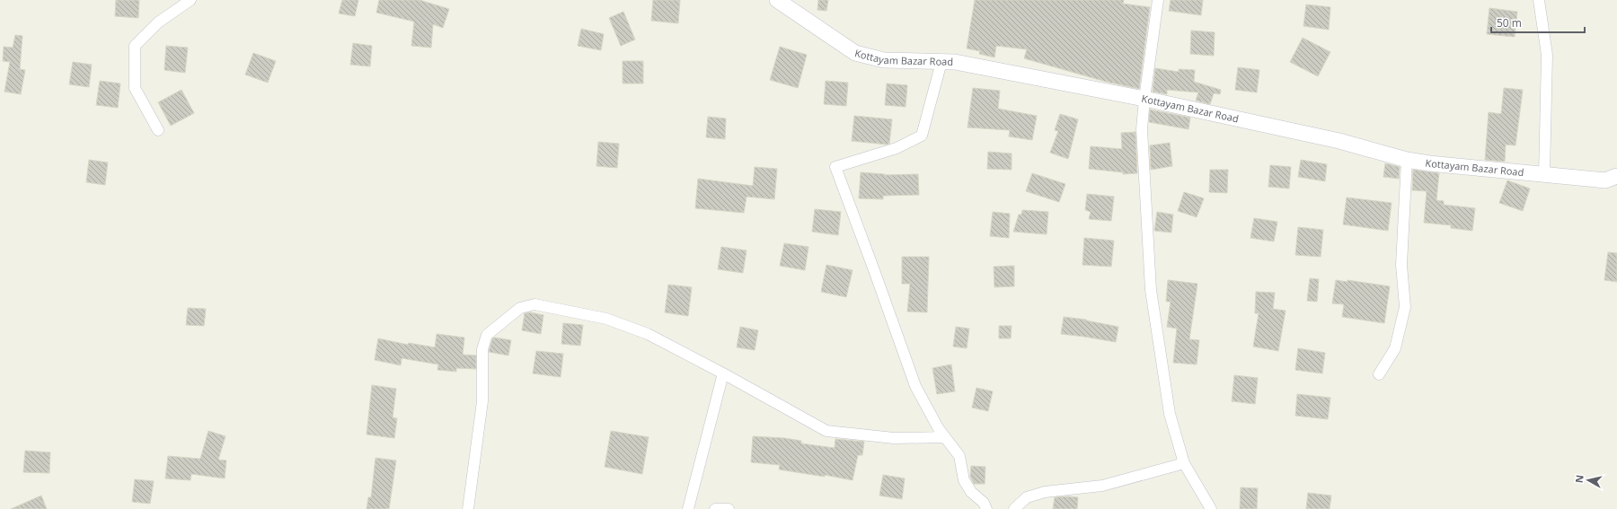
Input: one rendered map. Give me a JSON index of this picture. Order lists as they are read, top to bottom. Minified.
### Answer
{"streets":{"main road":["Kottayam Bazar Road"]},"scale_bar":"50 m","north":"left"}
